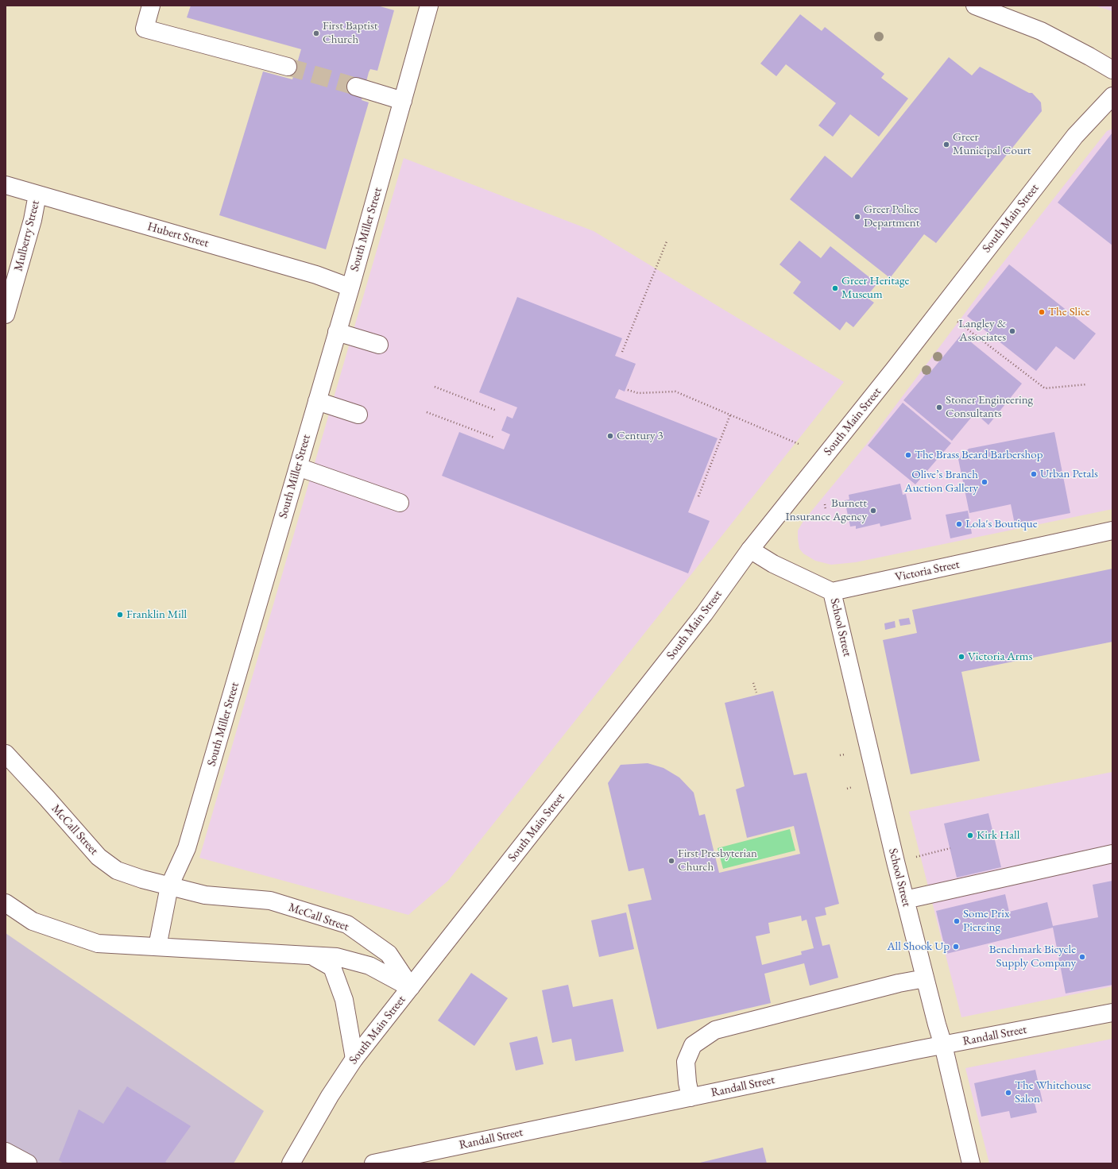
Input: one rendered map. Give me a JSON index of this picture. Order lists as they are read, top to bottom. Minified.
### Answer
{"streets":{"street":["South Main Street","South Miller Street","Hubert Street","Mulberry Street","Victoria Street","School Street","McCall Street","Randall Street"]},"crossings":[["South Main Street","McCall Street"],["South Miller Street","Hubert Street"],["South Miller Street","McCall Street"],["Hubert Street","Mulberry Street"],["Victoria Street","School Street"],["School Street","Randall Street"]],"places":["First Baptist Church","Greer Municipal Court","Greer Police Department","Greer Heritage Museum","The Slice","Langley & Associates","Stoner Engineering Consultants","Century 3","The Brass Beard Barbershop","Urban Petals","Olive’s Branch Auction Gallery","Burnett Insurance Agency","Lola's Boutique","Franklin Mill","Victoria Arms","Kirk Hall","First Presbyterian Church","Some Prix Piercing","All Shook Up","Benchmark Bicycle Supply Company","The Whitehouse Salon"]}
